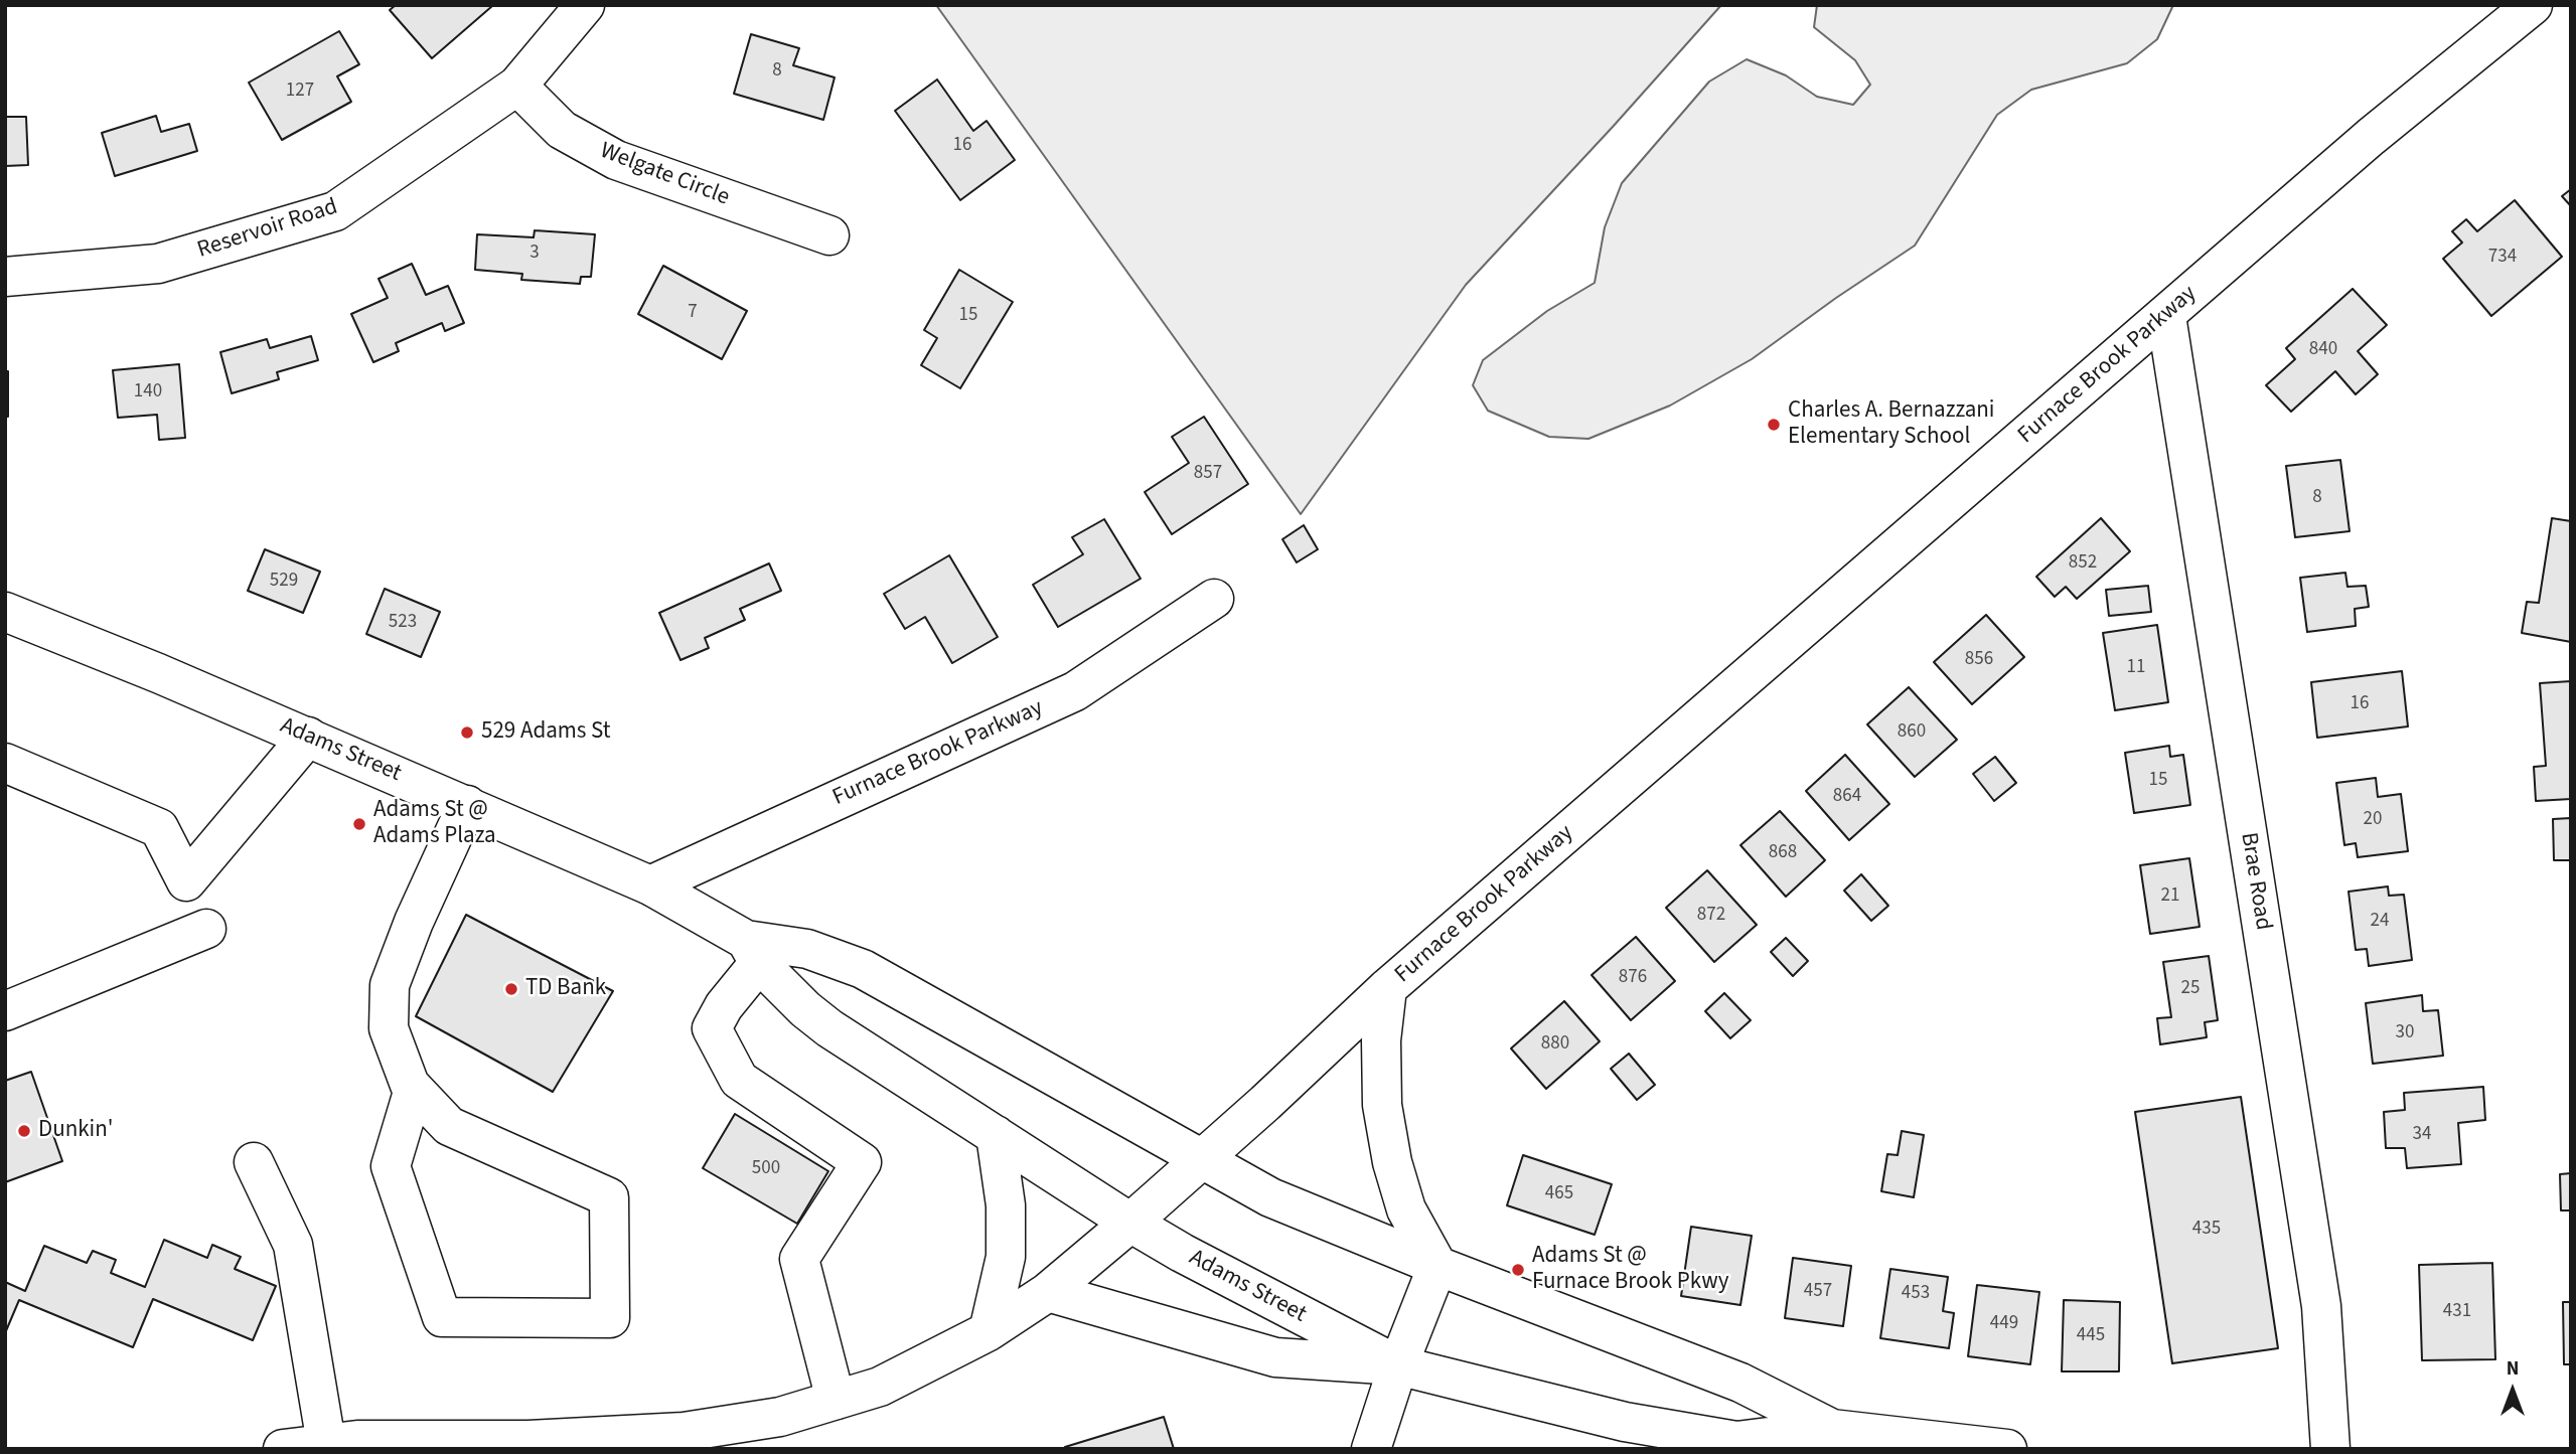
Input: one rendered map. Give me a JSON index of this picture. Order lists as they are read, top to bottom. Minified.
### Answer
{"streets":{"main road":["Welgate Circle","Reservoir Road","Furnace Brook Parkway","Adams Street","Brae Road"]},"crossings":[["Welgate Circle","Reservoir Road"],["Furnace Brook Parkway","Adams Street"],["Furnace Brook Parkway","Brae Road"]],"places":["Charles A. Bernazzani Elementary School","529 Adams St","Adams St @ Adams Plaza","TD Bank","Dunkin'","Adams St @ Furnace Brook Pkwy"],"house_numbers":["8","127","16","3","734","7","15","840","140","857","8","852","529","523","856","11","16","860","15","864","20","868","21","872","24","876","25","30","880","34","500","465","435","457","453","431","449","445"],"north":"top"}
